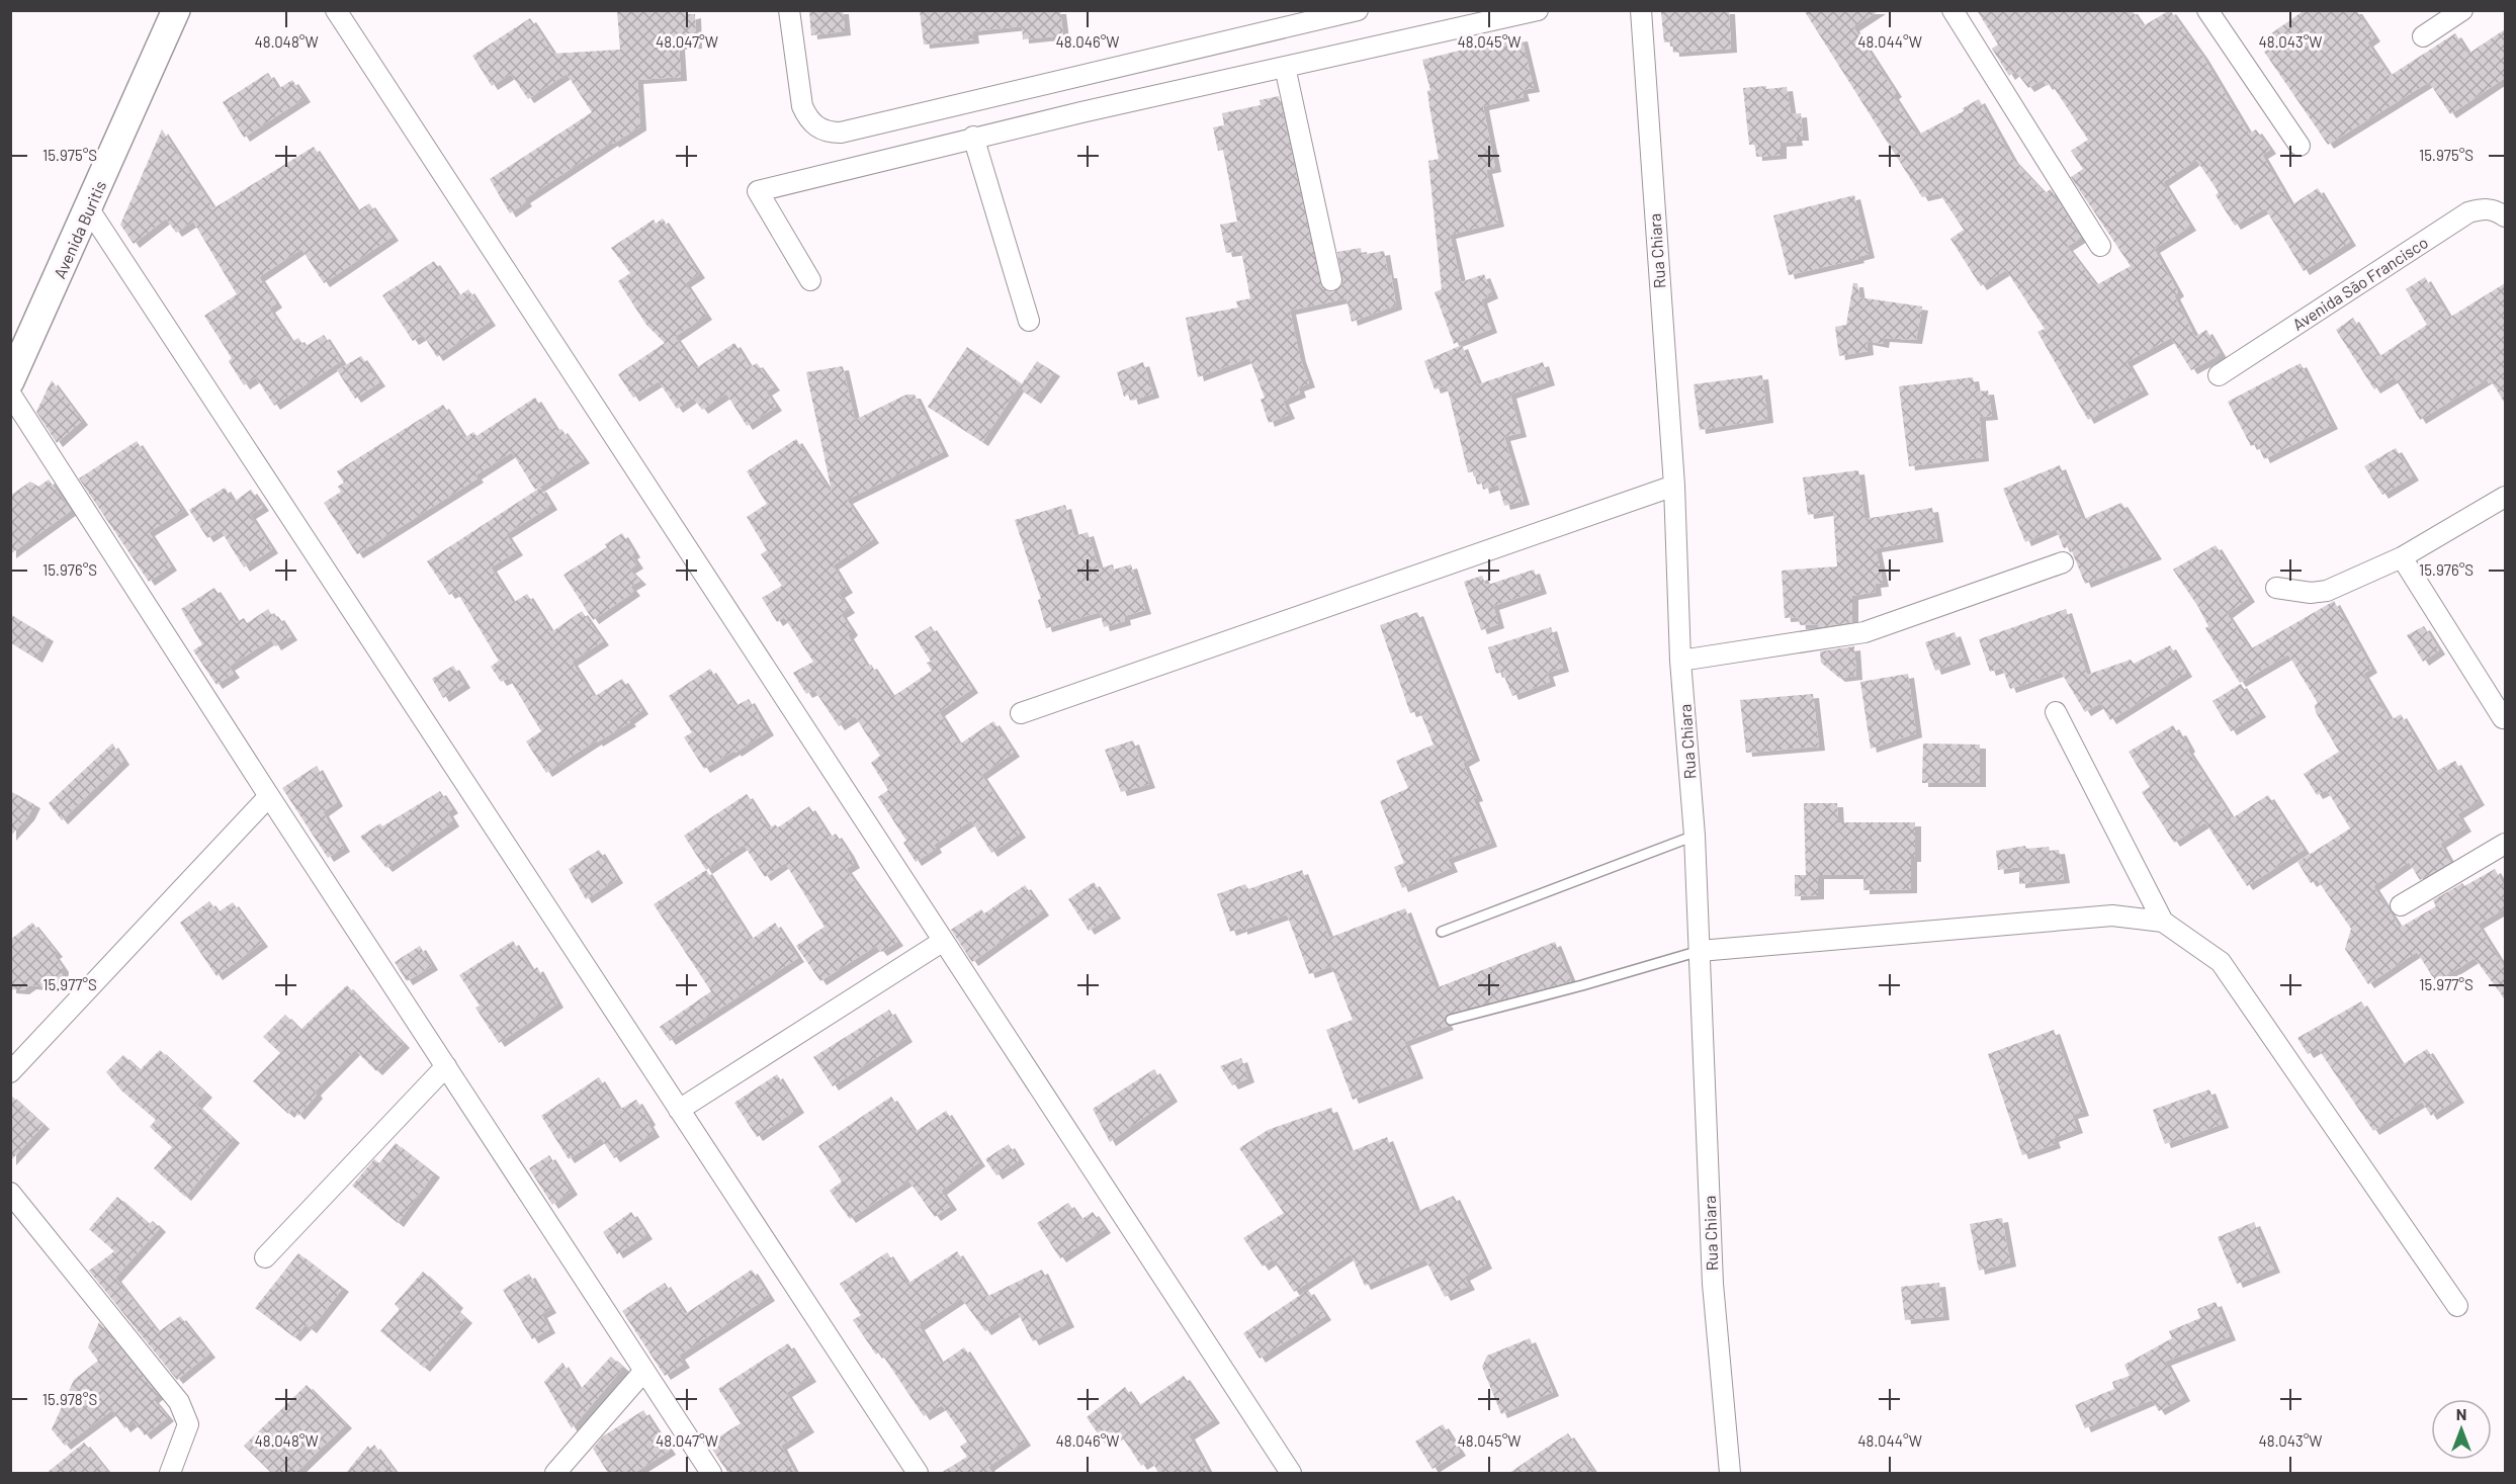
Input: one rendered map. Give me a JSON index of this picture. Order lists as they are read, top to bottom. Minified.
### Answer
{"streets":{"street":["Avenida Buritis","Rua Chiara","Avenida São Francisco"]},"north":"top","coordinates":["48.048°W","48.047°W","48.046°W","48.045°W","48.044°W","48.043°W","15.975°S","15.976°S","15.977°S","15.978°S"]}
